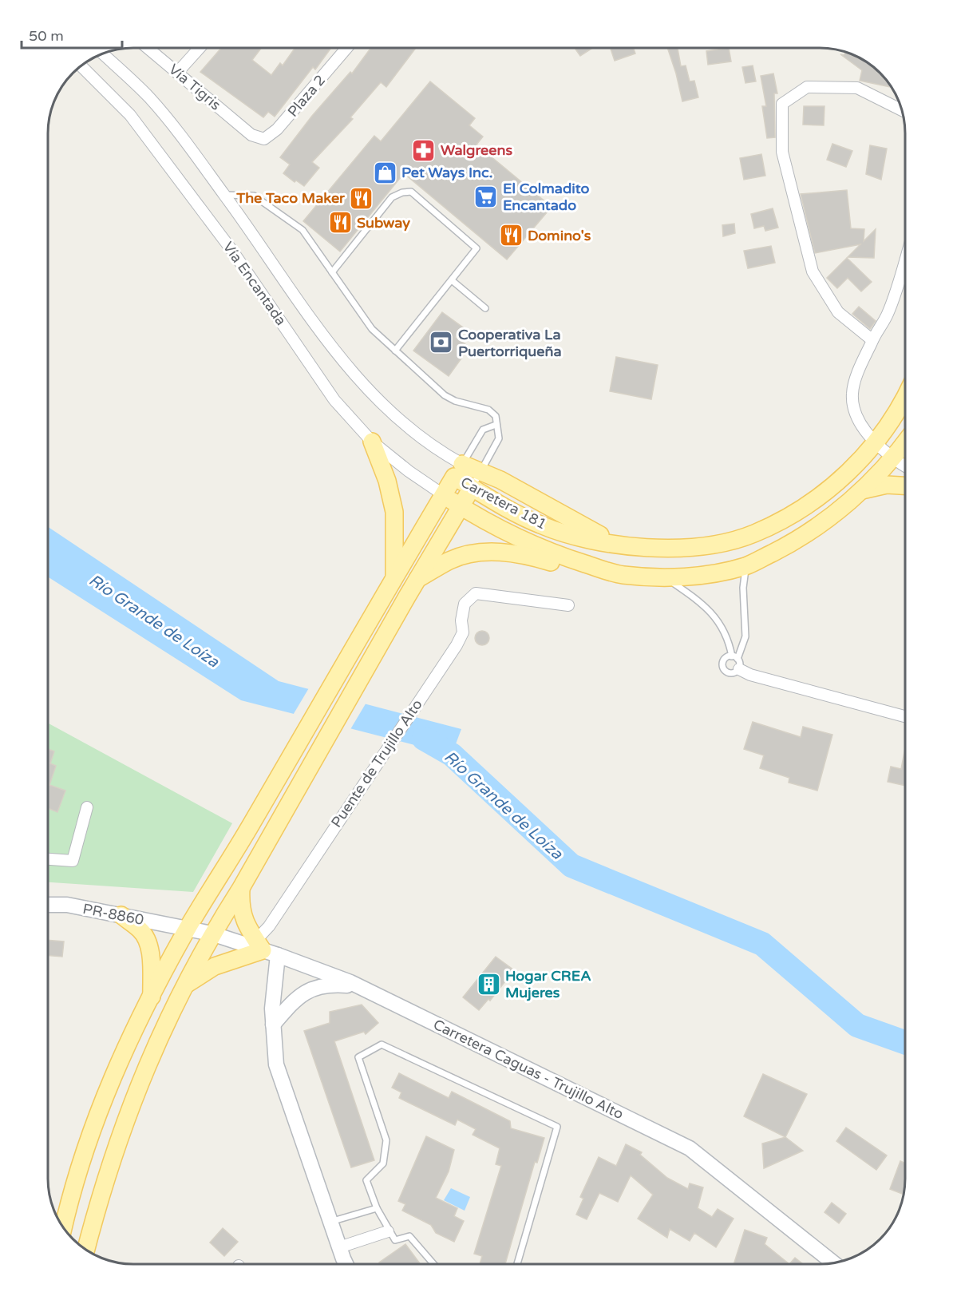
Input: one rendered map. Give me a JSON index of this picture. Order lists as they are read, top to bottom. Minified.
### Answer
{"streets":{"main road":["Carretera 181"],"street":["Vía Tigris","Plaza 2","Vía Encantada","Puente de Trujillo Alto","PR-8860","Carretera Caguas - Trujillo Alto"]},"crossings":[["Vía Tigris","Plaza 2"],["Vía Encantada","Carretera 181"],["Puente de Trujillo Alto","Carretera Caguas - Trujillo Alto"],["PR-8860","Carretera Caguas - Trujillo Alto"]],"water":["Río Grande de Loíza"],"places":{"pharmacy":["Walgreens"],"shop":["Pet Ways Inc."],"supermarket":["El Colmadito Encantado"],"restaurant":["The Taco Maker","Subway","Domino's"],"bank":["Cooperativa La Puertorriqueña"],"building":["Hogar CREA Mujeres"]},"scale_bar":"50 m"}
